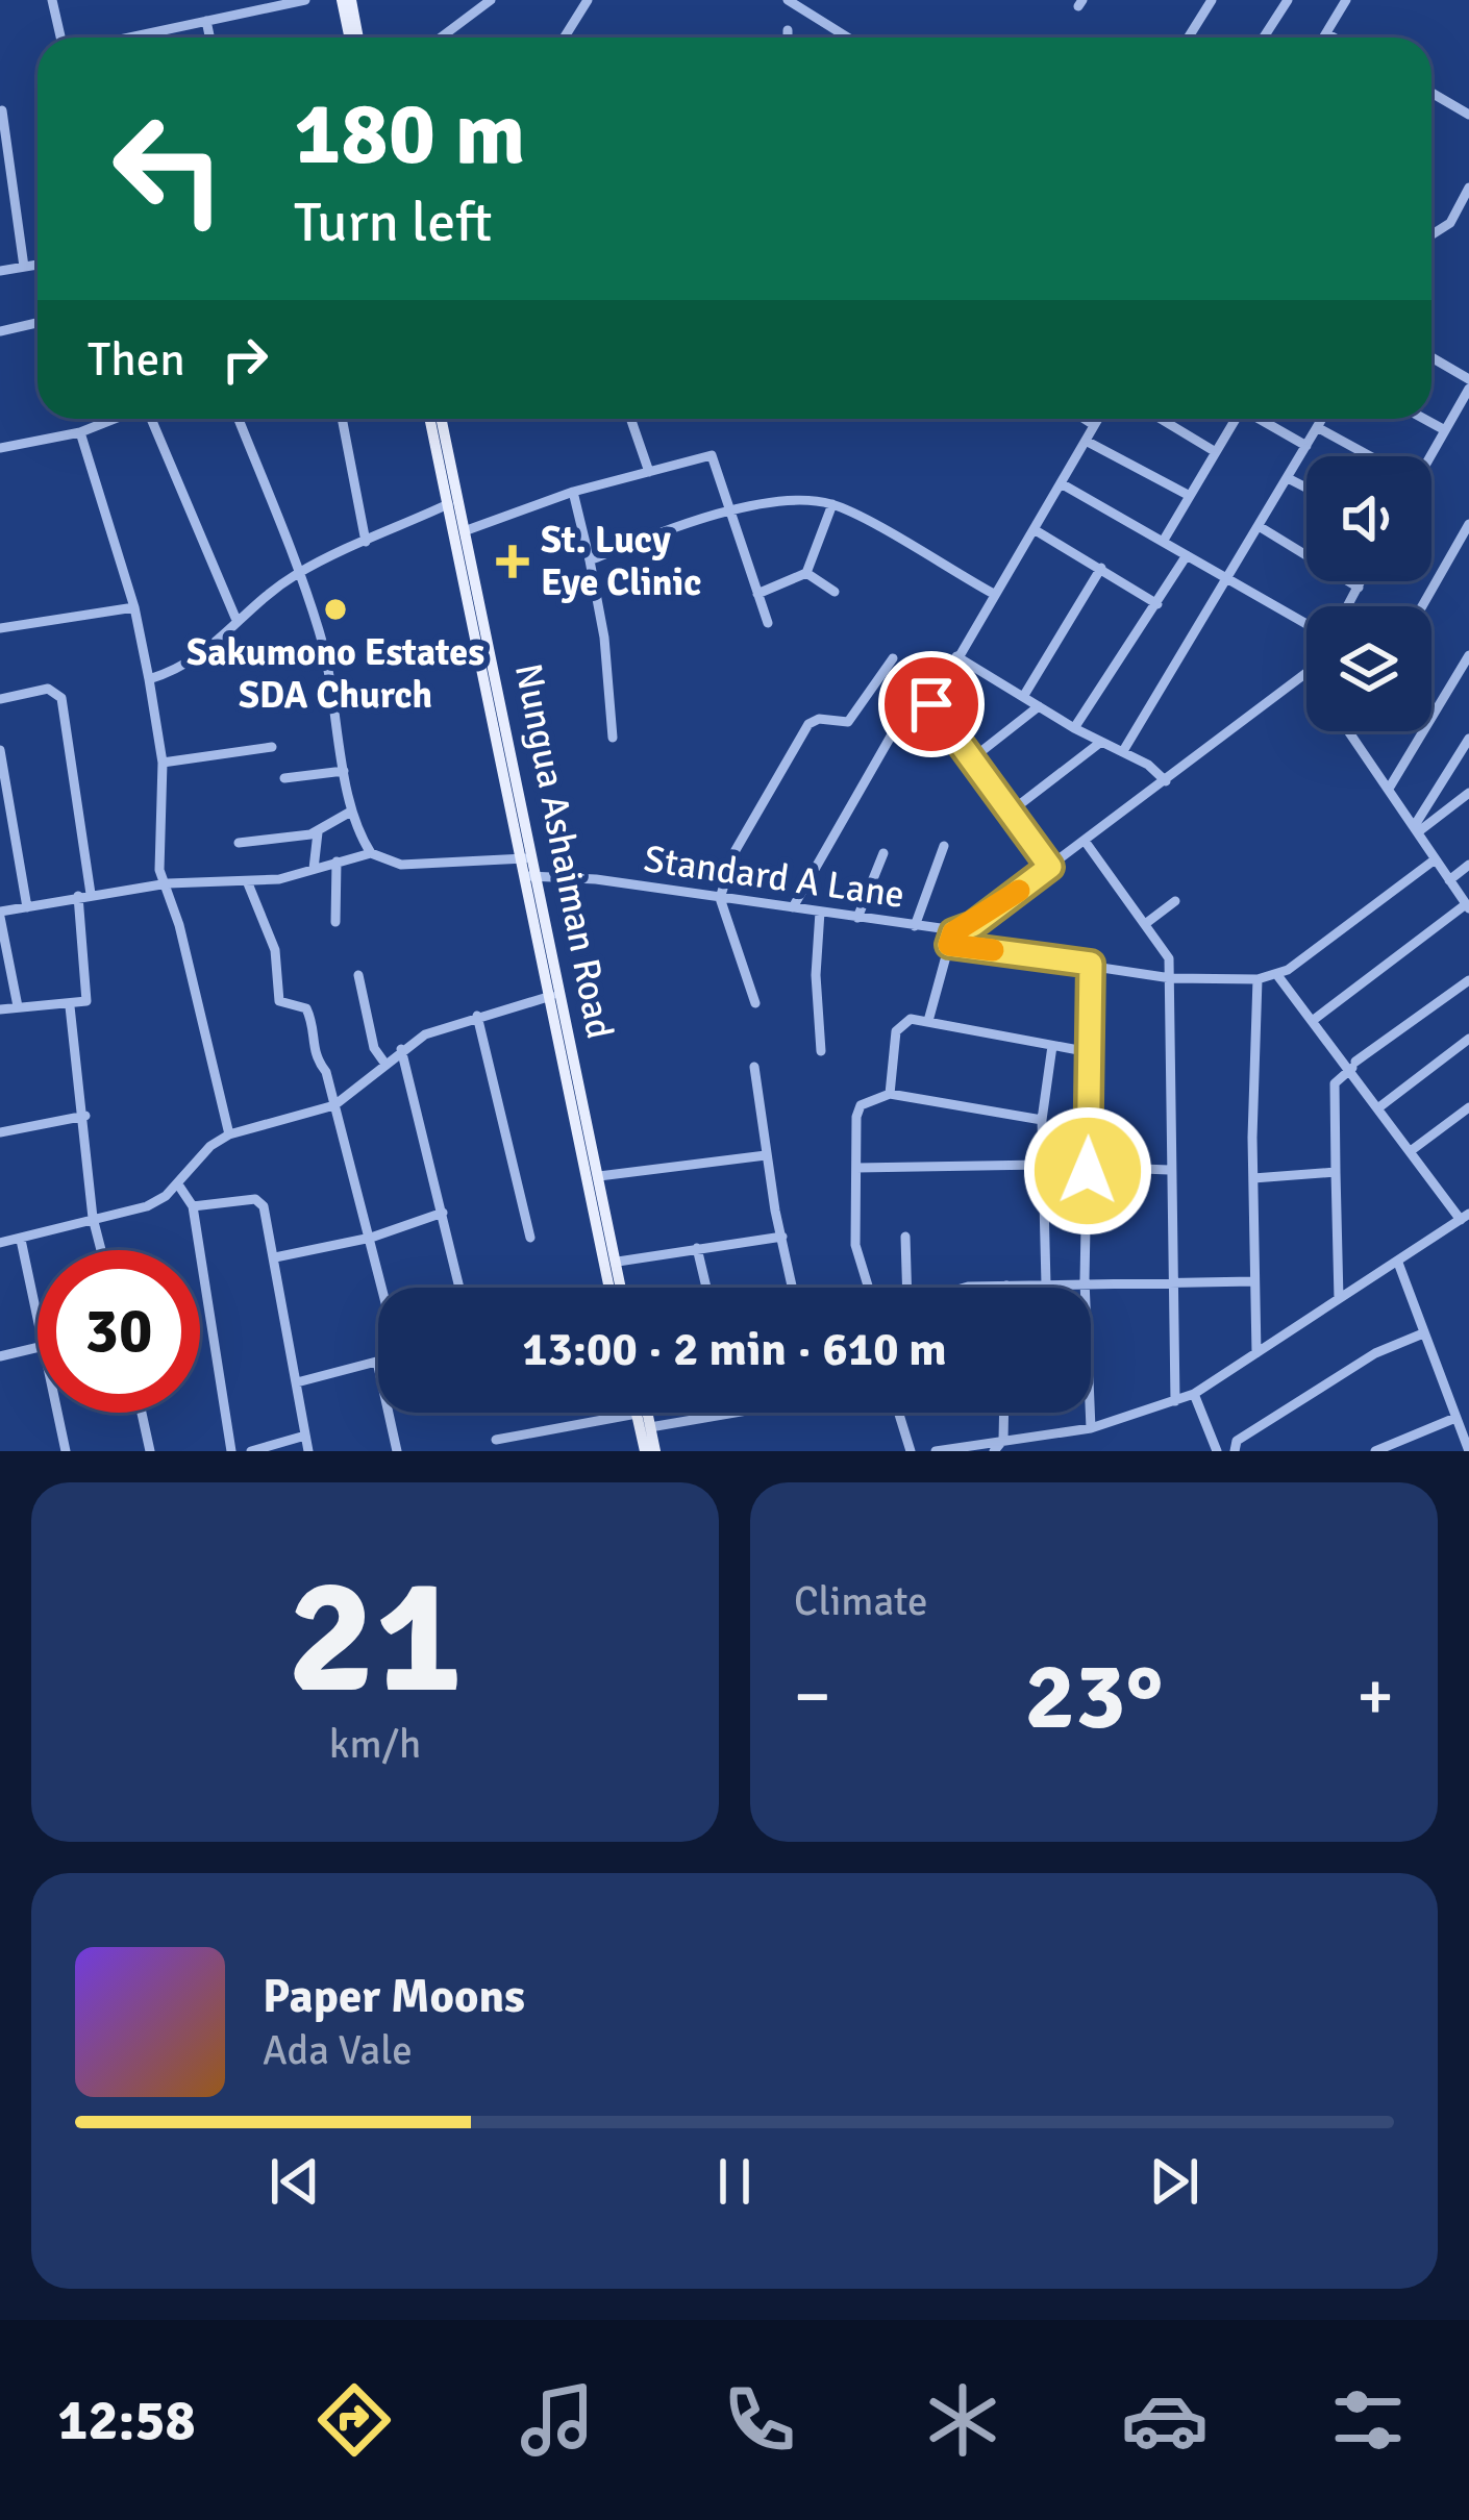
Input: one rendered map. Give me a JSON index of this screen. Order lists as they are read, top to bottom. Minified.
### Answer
{"streets":{"main road":["Nungua Ashaiman Road"],"street":["Standard A Lane"]},"crossings":[["Nungua Ashaiman Road","Standard A Lane"]],"places":{"health":["St. Lucy Eye Clinic"],"other":["Sakumono Estates SDA Church"]},"page":{"turn":["180 m","Turn left"],"then":"Then","limit":"30","trip":"13:00 · 2 min · 610 m","tile":[["21","km/h"],"Climate"],"heat":["−","23°","+"],"song":["Paper Moons","Ada Vale"],"tabs":"12:58"}}
